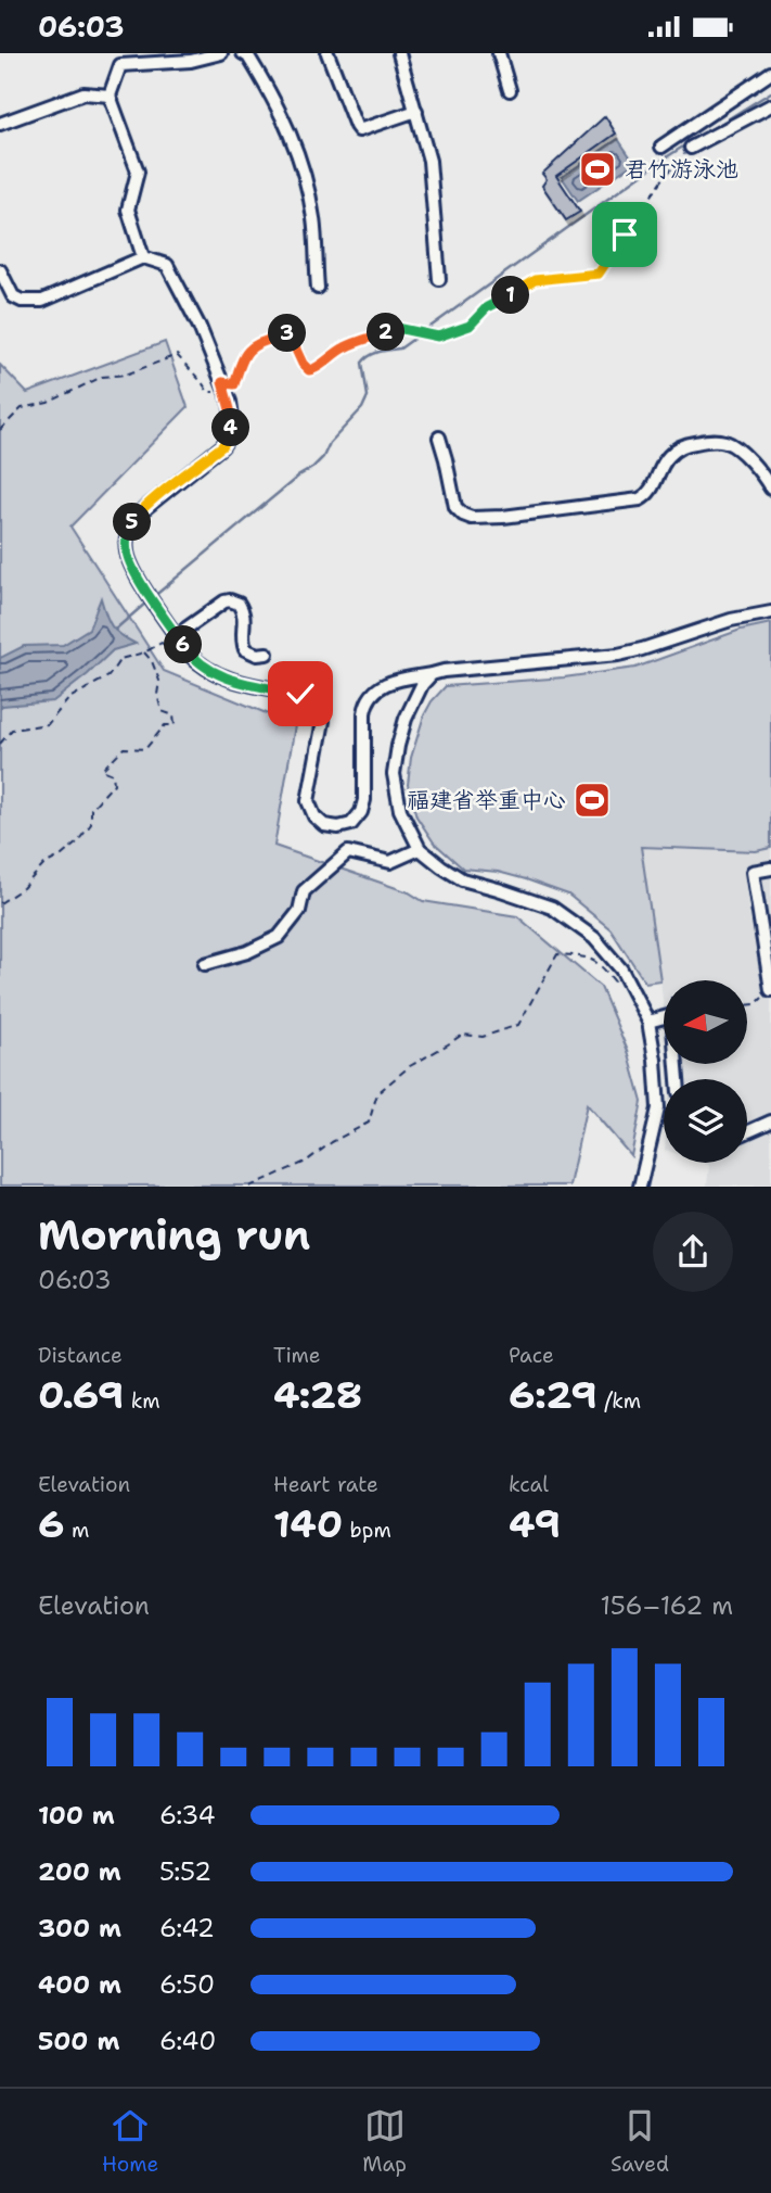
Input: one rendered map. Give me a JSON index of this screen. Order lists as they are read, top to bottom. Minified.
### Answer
{"places":{"sports":["君竹游泳池","福建省举重中心"]},"north":"left","page":{"status":"06:03","pins":["1","2","3","4","5","6"],"heading":["Morning run","06:03"],"stats":[["Distance","0.69 km"],["Time","4:28"],["Pace","6:29 /km"],["Elevation","6 m"],["Heart rate","140 bpm"],["kcal","49"]],"chart":["Elevation","156–162 m"],"list":[{"name":"100 m","note":"6:34"},{"name":"200 m","note":"5:52"},{"name":"300 m","note":"6:42"},{"name":"400 m","note":"6:50"},{"name":"500 m","note":"6:40"}],"tabs":["Home","Map","Saved"]}}
